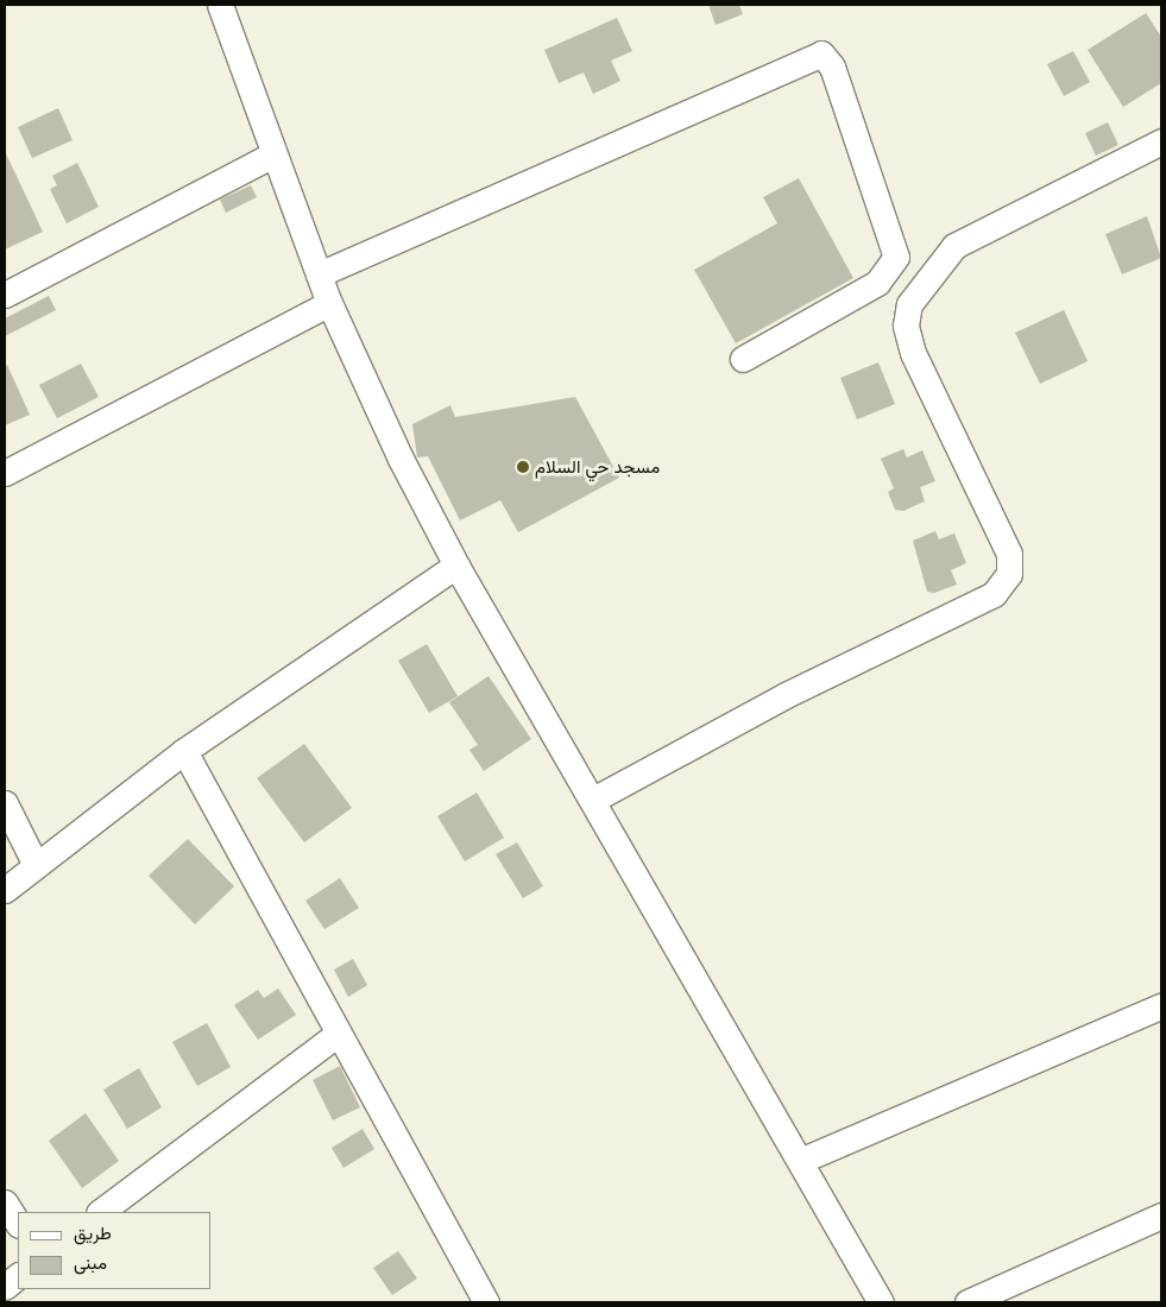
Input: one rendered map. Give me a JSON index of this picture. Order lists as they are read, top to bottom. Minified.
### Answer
{"places":["مسجد حي السلام"],"legend":["طريق","مبنى"]}
